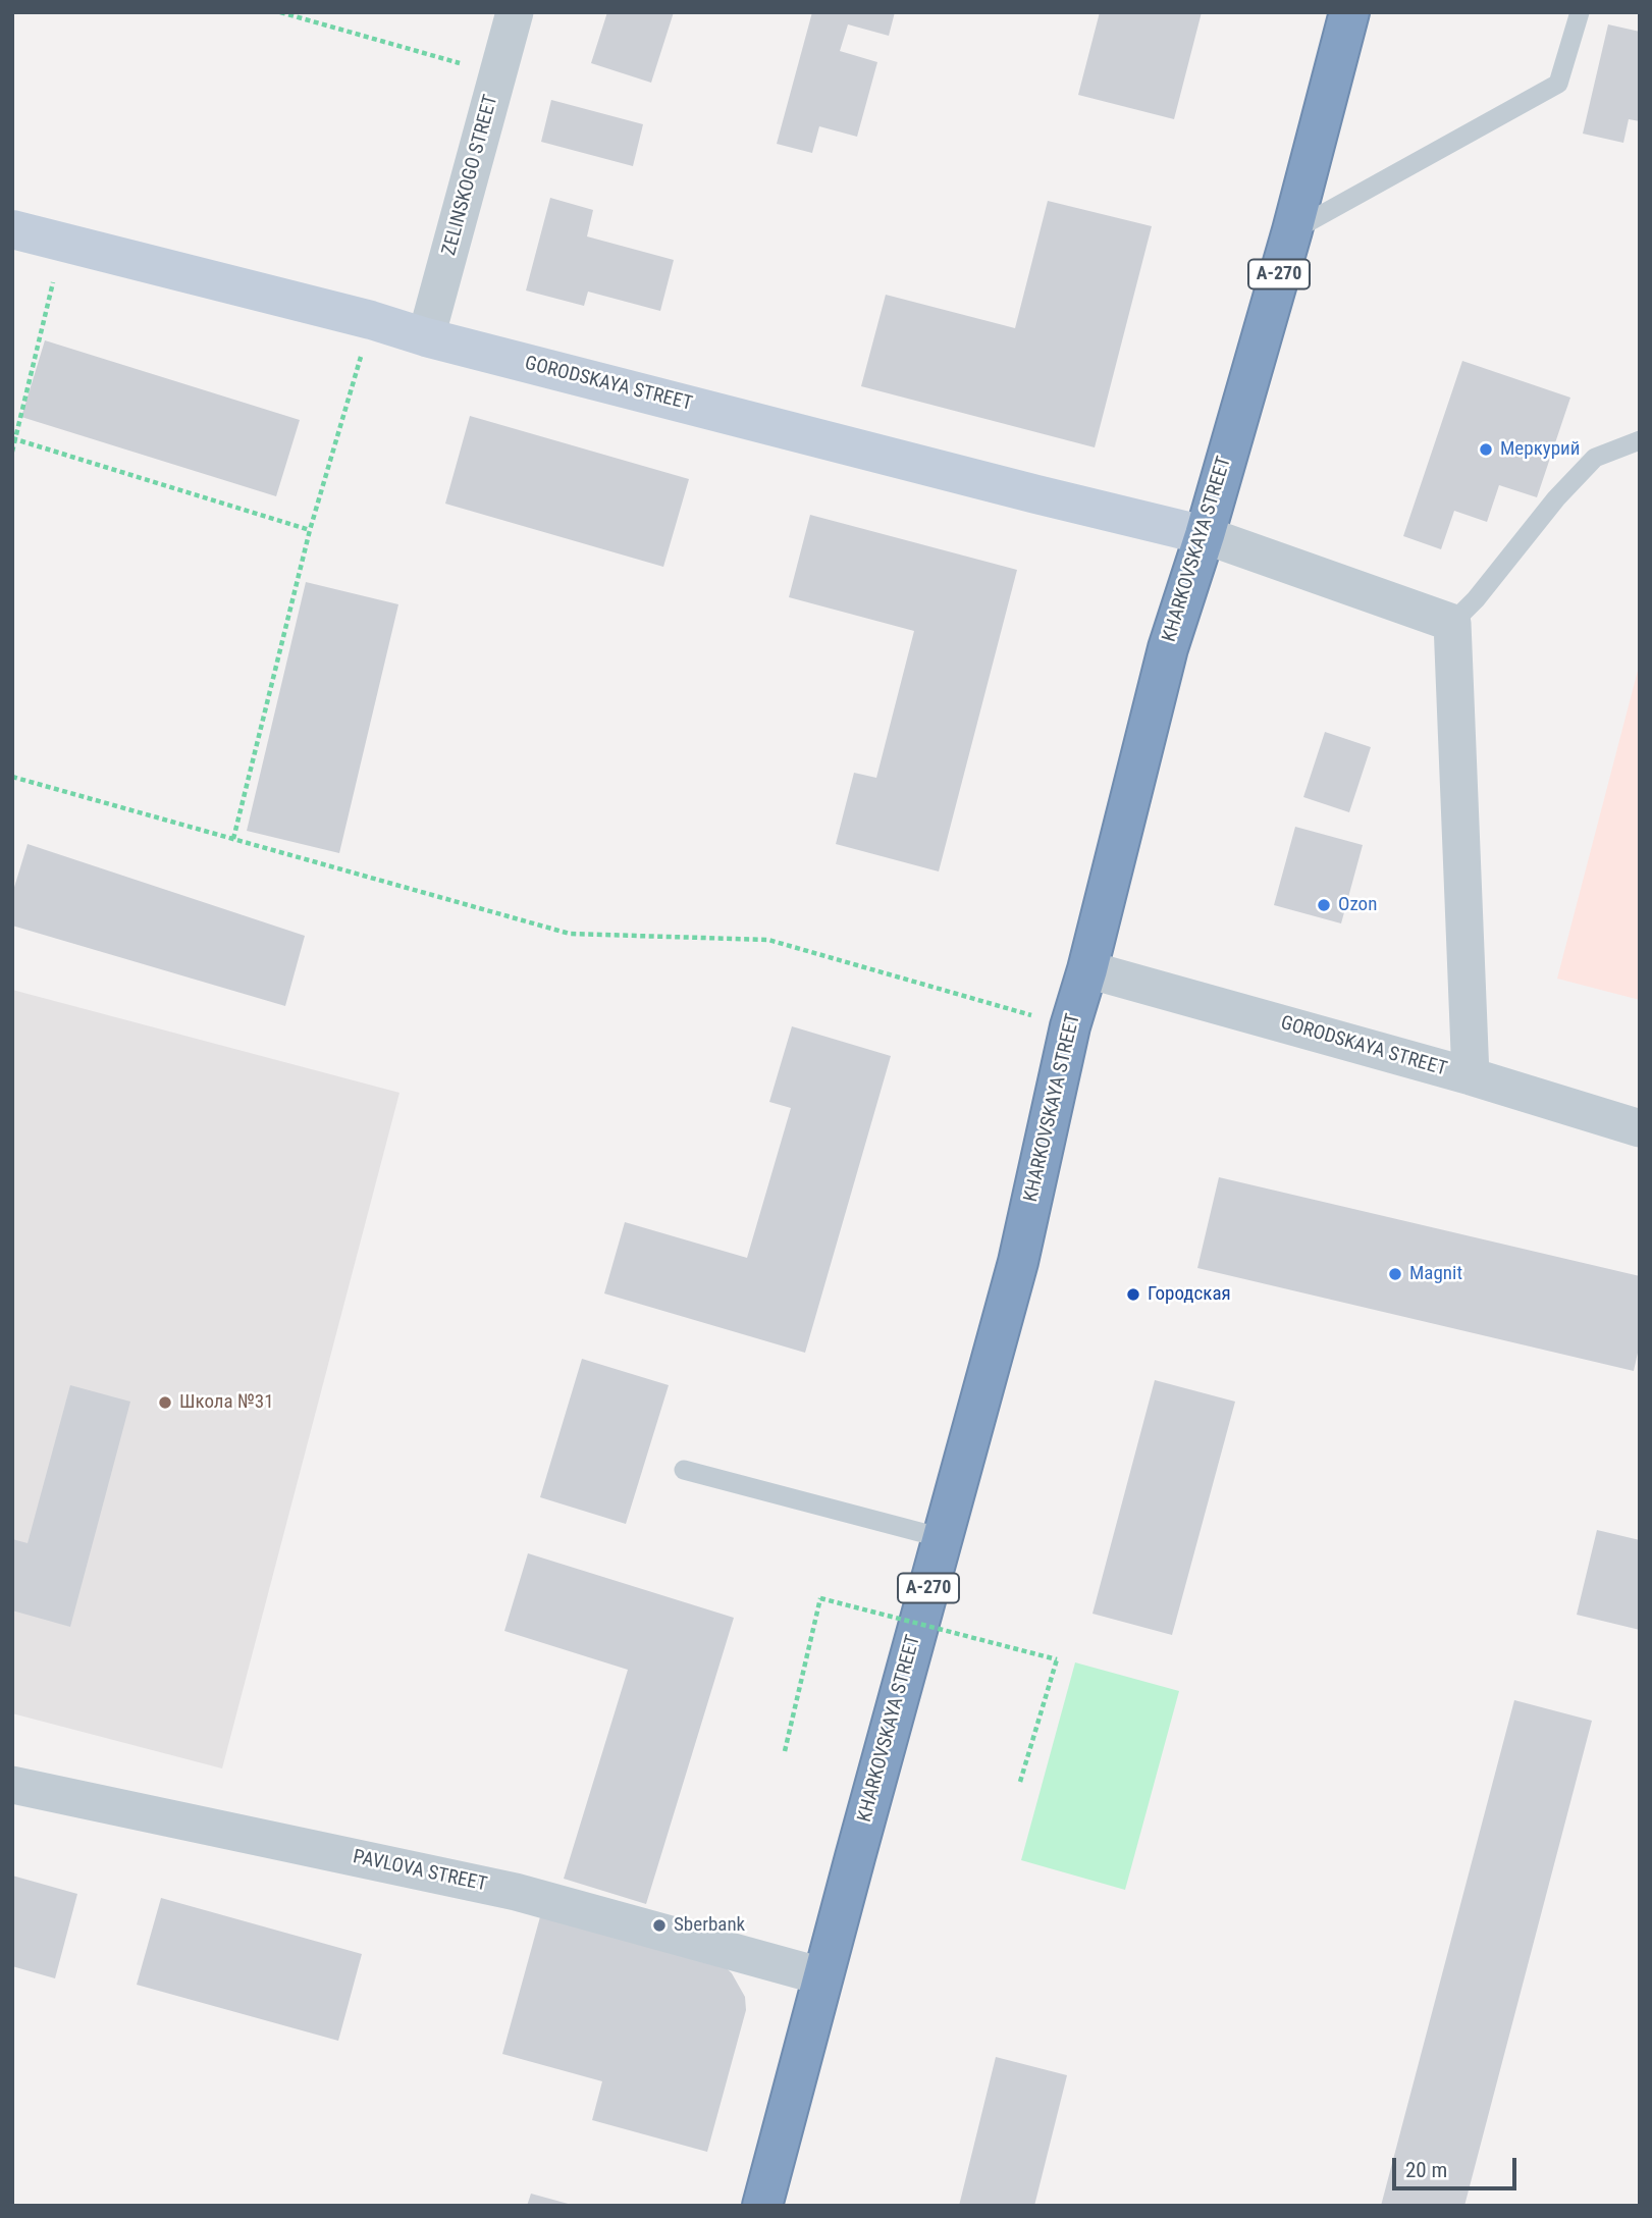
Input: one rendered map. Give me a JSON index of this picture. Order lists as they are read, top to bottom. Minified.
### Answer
{"streets":{"highway":["А-270","KHARKOVSKAYA STREET"],"street":["ZELINSKOGO STREET","GORODSKAYA STREET","PAVLOVA STREET"]},"crossings":[["ZELINSKOGO STREET","GORODSKAYA STREET"],["GORODSKAYA STREET","KHARKOVSKAYA STREET"],["KHARKOVSKAYA STREET","PAVLOVA STREET"]],"places":["Меркурий","Ozon","Magnit","Городская","Школа №31","Sberbank"],"scale_bar":"20 m"}
